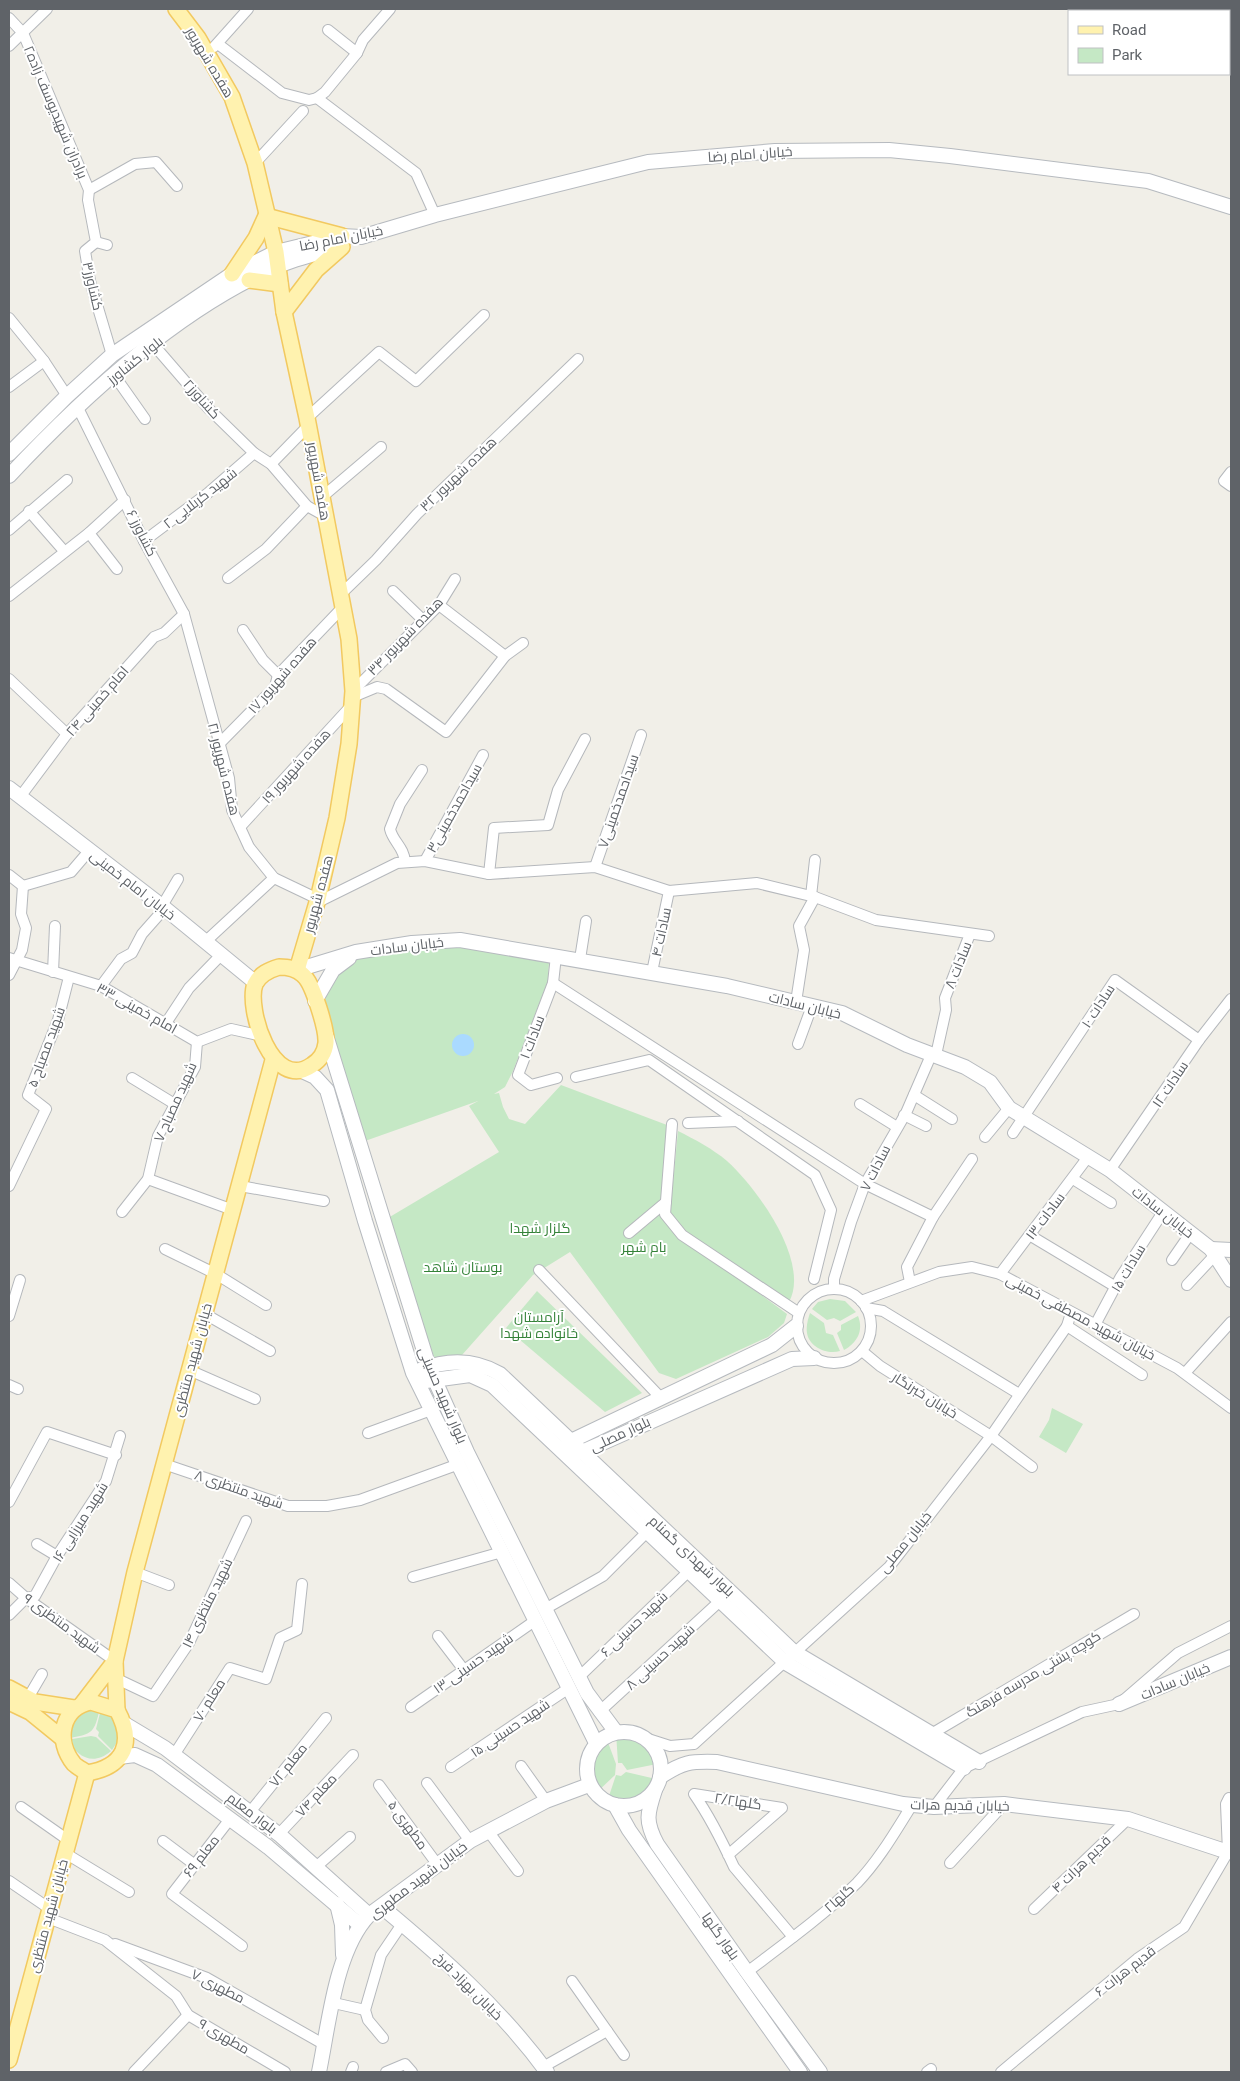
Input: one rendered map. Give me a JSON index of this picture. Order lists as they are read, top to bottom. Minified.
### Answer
{"streets":{"main road":["هفده شهریور","خیابان شهید منتظری"],"street":["برادران شهیدیوسف زاده۲","خیابان امام رضا","کشاورز۳","بلوار کشاورز","کشاورز۲","هفده شهریور ۳۲","شهید کربلایی ۲","کشاورز ۶","هفده شهریور ۳۴","هفده شهریور ۱۷","امام خمینی ۲۴","هفده شهریور ۱۹","هفده شهریور ۲۱","سیداحمدخمینی۷","سیداحمدخمینی۳","خیابان امام خمینی","سادات ۴","خیابان سادات","سادات ۸","سادات ۱۰","امام خمینی ۳۳","سادات ۱","شهید مصباح ۵","سادات ۱۲","شهید مصباح ۷","سادات ۷","سادات ۱۳","سادات ۱۵","خیابان شهید مصطفی خمینی","بلوار شهید حسینی","خیابان خبرنگار","بلوار مصلی","شهید منتظری ۸","شهید میرزایی ۱۶","خیابان مصلی","بلوار شهدای گمنام","شهید منتظری ۱۴","شهید منتظری ۹","شهید حسینی ۶","شهید حسینی ۸","شهید حسینی ۱۳","کوچه پشتی مدرسه فرهنگ","معلم ۷۰","شهید حسینی ۱۵","معلم ۷۲","معلم ۷۴","گلها۲/۲","خیابان قدیم هرات","بلوار معلم","مطهری ۵","معلم ۶۹","قدیم هرات ۴","خیابان شهید مطهری","گلها۲","بلوار گلها","قدیم هرات ۶","مطهری ۷","خیابان بهزاد فرخ","مطهری ۹"]},"crossings":[["هفده شهریور","خیابان امام رضا"],["هفده شهریور","بلوار کشاورز"],["هفده شهریور","کشاورز۲"],["هفده شهریور","هفده شهریور ۳۲"],["هفده شهریور","هفده شهریور ۳۴"],["هفده شهریور","هفده شهریور ۱۷"],["هفده شهریور","هفده شهریور ۱۹"],["هفده شهریور","هفده شهریور ۲۱"],["هفده شهریور","خیابان امام خمینی"],["هفده شهریور","خیابان سادات"],["هفده شهریور","خیابان شهید منتظری"],["هفده شهریور","بلوار شهید حسینی"],["برادران شهیدیوسف زاده۲","کشاورز۳"],["خیابان امام رضا","بلوار کشاورز"],["کشاورز۳","بلوار کشاورز"],["بلوار کشاورز","کشاورز۲"],["بلوار کشاورز","کشاورز ۶"],["کشاورز۲","شهید کربلایی ۲"],["هفده شهریور ۳۲","هفده شهریور ۱۷"],["شهید کربلایی ۲","کشاورز ۶"],["کشاورز ۶","امام خمینی ۲۴"],["کشاورز ۶","هفده شهریور ۲۱"],["هفده شهریور ۳۴","هفده شهریور ۱۹"],["هفده شهریور ۱۷","هفده شهریور ۲۱"],["امام خمینی ۲۴","خیابان امام خمینی"],["هفده شهریور ۱۹","هفده شهریور ۲۱"],["خیابان امام خمینی","خیابان سادات"],["خیابان امام خمینی","خیابان شهید منتظری"],["خیابان امام خمینی","بلوار شهید حسینی"],["سادات ۴","خیابان سادات"],["خیابان سادات","سادات ۸"],["خیابان سادات","سادات ۱۰"],["خیابان سادات","سادات ۱"],["خیابان سادات","سادات ۱۲"],["خیابان سادات","سادات ۷"],["خیابان سادات","سادات ۱۳"],["خیابان سادات","سادات ۱۵"],["خیابان سادات","خیابان شهید منتظری"],["خیابان سادات","بلوار شهید حسینی"],["سادات ۸","سادات ۷"],["سادات ۱۰","سادات ۱۲"],["امام خمینی ۳۳","شهید مصباح ۵"],["امام خمینی ۳۳","شهید مصباح ۷"],["سادات ۷","خیابان شهید مصطفی خمینی"],["سادات ۷","خیابان خبرنگار"],["سادات ۷","بلوار مصلی"],["سادات ۱۳","خیابان شهید مصطفی خمینی"],["سادات ۱۵","خیابان شهید مصطفی خمینی"],["خیابان شهید مصطفی خمینی","خیابان خبرنگار"],["خیابان شهید مصطفی خمینی","بلوار مصلی"],["خیابان شهید مصطفی خمینی","خیابان مصلی"],["خیابان شهید منتظری","بلوار شهید حسینی"],["خیابان شهید منتظری","شهید منتظری ۸"],["خیابان شهید منتظری","شهید منتظری ۹"],["خیابان شهید منتظری","بلوار معلم"],["خیابان شهید منتظری","مطهری ۷"],["بلوار شهید حسینی","شهید منتظری ۸"],["بلوار شهید حسینی","خیابان مصلی"],["بلوار شهید حسینی","بلوار شهدای گمنام"],["بلوار شهید حسینی","شهید حسینی ۶"],["بلوار شهید حسینی","شهید حسینی ۸"],["بلوار شهید حسینی","شهید حسینی ۱۳"],["بلوار شهید حسینی","شهید حسینی ۱۵"],["بلوار شهید حسینی","خیابان قدیم هرات"],["بلوار شهید حسینی","خیابان شهید مطهری"],["بلوار شهید حسینی","بلوار گلها"],["خیابان خبرنگار","بلوار مصلی"],["خیابان خبرنگار","خیابان مصلی"],["بلوار مصلی","بلوار شهدای گمنام"],["شهید میرزایی ۱۶","شهید منتظری ۹"],["خیابان مصلی","بلوار شهدای گمنام"],["خیابان مصلی","خیابان قدیم هرات"],["خیابان مصلی","خیابان شهید مطهری"],["خیابان مصلی","بلوار گلها"],["بلوار شهدای گمنام","شهید حسینی ۶"],["بلوار شهدای گمنام","شهید حسینی ۸"],["بلوار شهدای گمنام","شهید حسینی ۱۳"],["بلوار شهدای گمنام","کوچه پشتی مدرسه فرهنگ"],["معلم ۷۰","بلوار معلم"],["معلم ۷۲","بلوار معلم"],["معلم ۷۴","بلوار معلم"],["گلها۲/۲","گلها۲"],["خیابان قدیم هرات","قدیم هرات ۴"],["خیابان قدیم هرات","خیابان شهید مطهری"],["خیابان قدیم هرات","گلها۲"],["خیابان قدیم هرات","بلوار گلها"],["خیابان قدیم هرات","قدیم هرات ۶"],["بلوار معلم","معلم ۶۹"],["بلوار معلم","خیابان شهید مطهری"],["مطهری ۵","خیابان شهید مطهری"],["خیابان شهید مطهری","بلوار گلها"],["خیابان شهید مطهری","مطهری ۷"],["خیابان شهید مطهری","خیابان بهزاد فرخ"],["گلها۲","بلوار گلها"]],"parks":["گلزار شهدا","بام شهر","بوستان شاهد","آرامستان خانواده شهدا"],"legend":["Road","Park"]}
